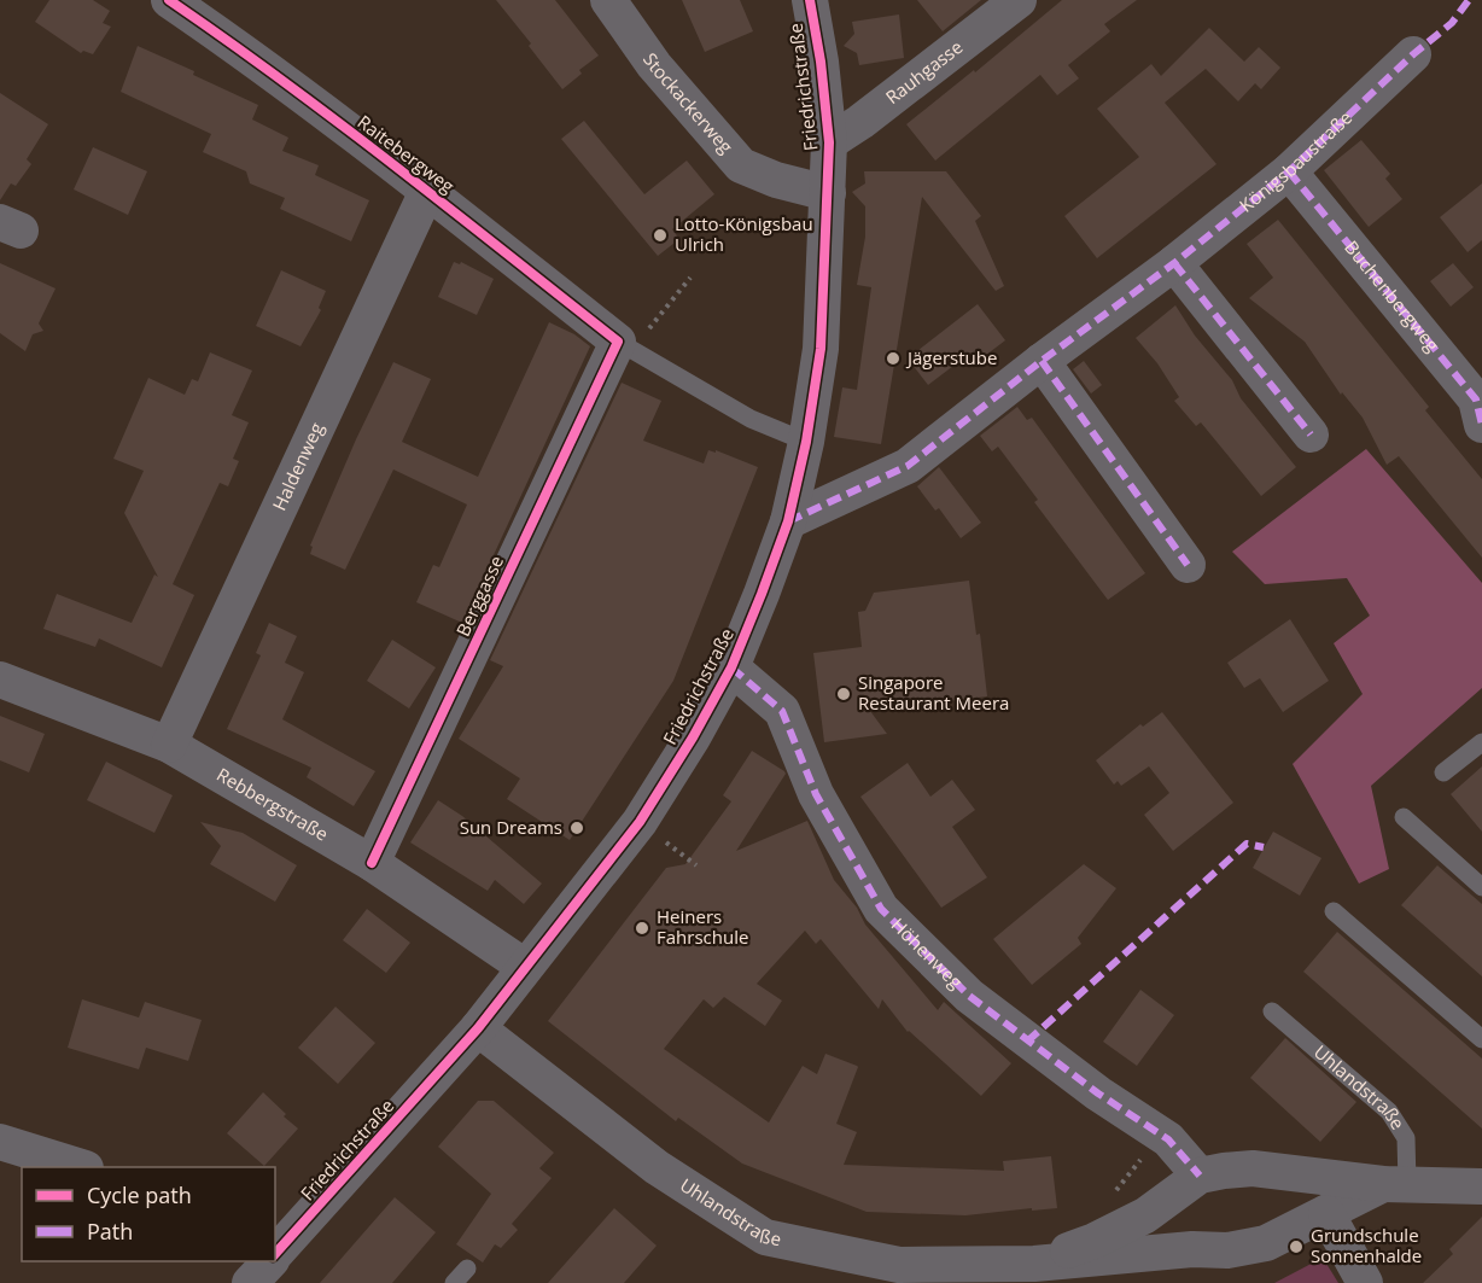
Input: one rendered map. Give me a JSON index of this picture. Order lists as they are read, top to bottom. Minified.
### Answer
{"streets":{"street":["Rauhgasse","Friedrichstraße","Stockackerweg","Raitebergweg","Königsbaustraße","Buchenbergweg","Haldenweg","Berggasse","Rebbergstraße","Höhenweg","Uhlandstraße"]},"crossings":[["Rauhgasse","Friedrichstraße"],["Friedrichstraße","Stockackerweg"],["Friedrichstraße","Raitebergweg"],["Friedrichstraße","Königsbaustraße"],["Friedrichstraße","Rebbergstraße"],["Friedrichstraße","Höhenweg"],["Friedrichstraße","Uhlandstraße"],["Raitebergweg","Haldenweg"],["Raitebergweg","Berggasse"],["Königsbaustraße","Buchenbergweg"],["Haldenweg","Rebbergstraße"],["Berggasse","Rebbergstraße"],["Höhenweg","Uhlandstraße"]],"places":["Lotto-Königsbau Ulrich","Jägerstube","Singapore Restaurant Meera","Sun Dreams","Heiners Fahrschule","Grundschule Sonnenhalde"],"legend":["Cycle path","Path"]}
